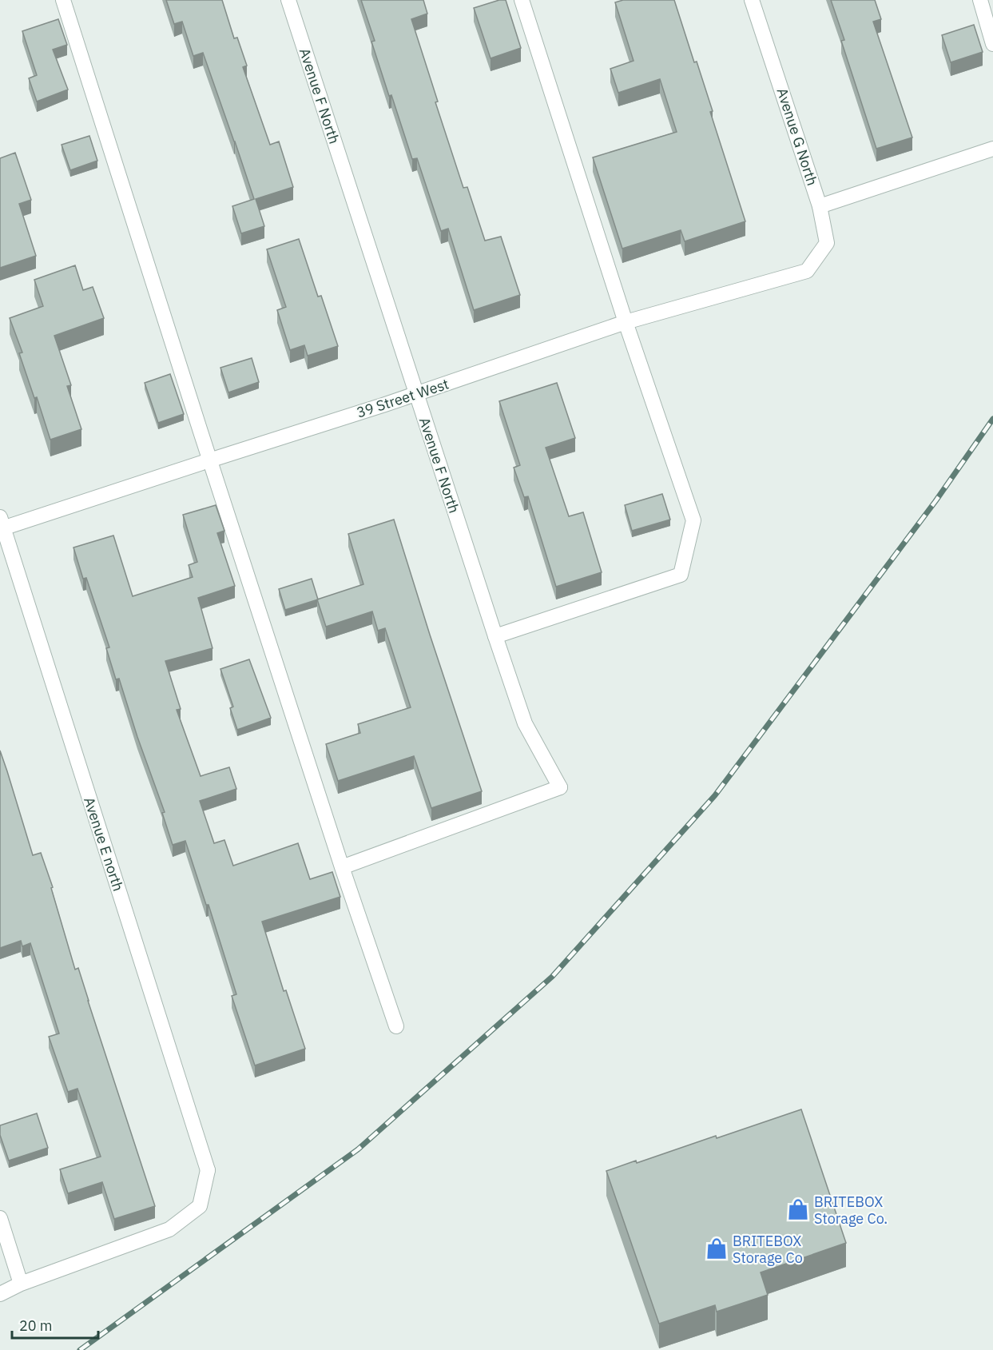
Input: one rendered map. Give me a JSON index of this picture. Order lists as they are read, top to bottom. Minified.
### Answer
{"streets":{"street":["Avenue F North","Avenue G North","39 Street West","Avenue E north"]},"crossings":[["Avenue F North","39 Street West"],["Avenue G North","39 Street West"],["39 Street West","Avenue E north"]],"places":{"shop":["BRITEBOX Storage Co.","BRITEBOX Storage Co"]},"scale_bar":"20 m"}
